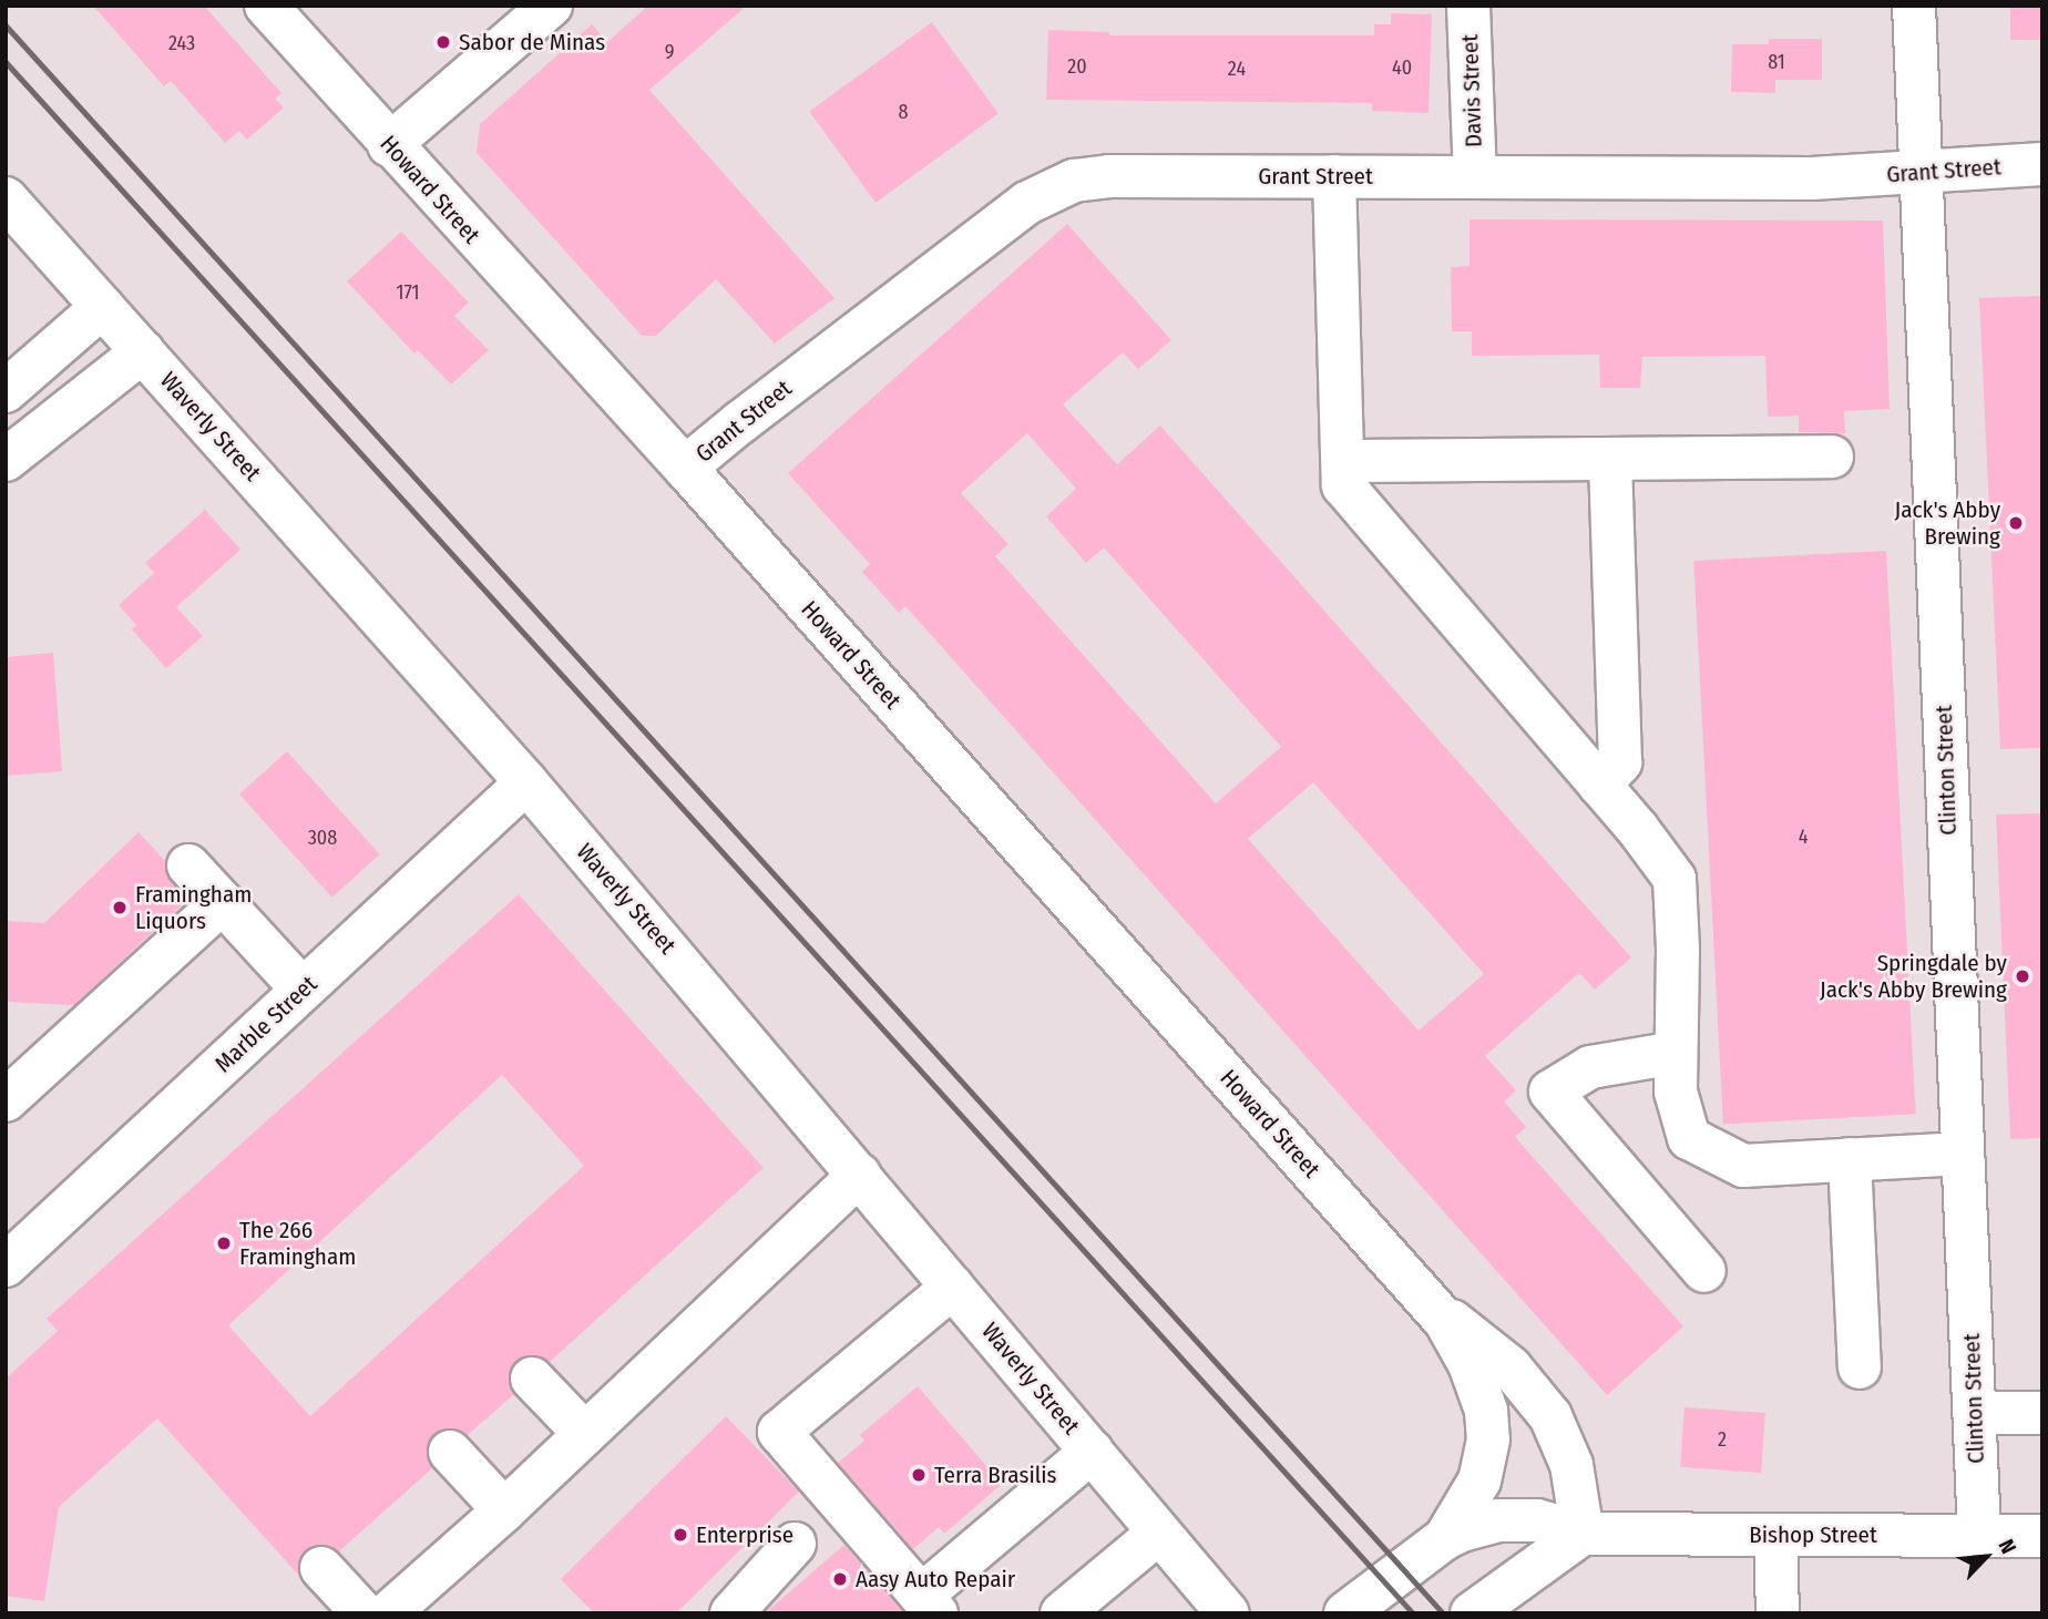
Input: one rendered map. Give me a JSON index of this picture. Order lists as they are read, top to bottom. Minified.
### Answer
{"streets":{"street":["Davis Street","Grant Street","Howard Street","Waverly Street","Clinton Street","Marble Street","Bishop Street"]},"crossings":[["Davis Street","Grant Street"],["Grant Street","Howard Street"],["Grant Street","Clinton Street"],["Howard Street","Bishop Street"],["Waverly Street","Marble Street"],["Clinton Street","Bishop Street"]],"places":["Sabor de Minas","Jack's Abby Brewing","Framingham Liquors","Springdale by Jack's Abby Brewing","The 266 Framingham","Terra Brasilis","Enterprise","Aasy Auto Repair"],"house_numbers":["243","9","81","20","40","24","8","171","4","308","2"],"north":"top right"}
